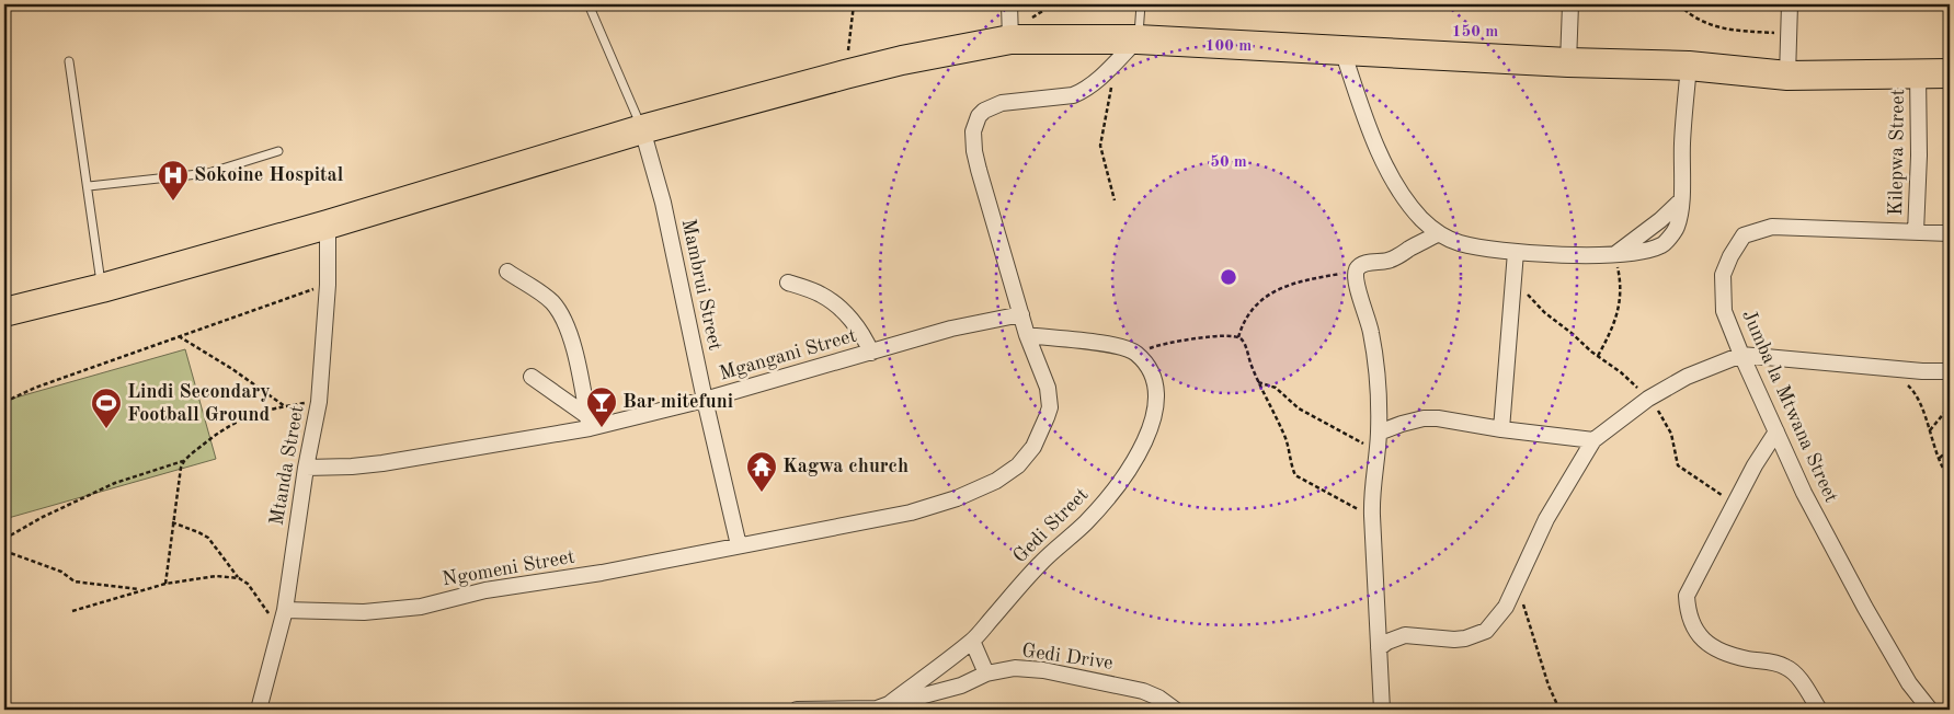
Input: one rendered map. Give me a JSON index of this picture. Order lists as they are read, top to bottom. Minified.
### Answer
{"streets":{"street":["Kilepwa Street","Mambrui Street","Mgangani Street","Jumba la Mtwana Street","Mtanda Street","Gedi Street","Ngomeni Street","Gedi Drive"]},"crossings":[["Kilepwa Street","Jumba la Mtwana Street"],["Mambrui Street","Mgangani Street"],["Mambrui Street","Ngomeni Street"],["Mgangani Street","Mtanda Street"],["Mgangani Street","Ngomeni Street"],["Mtanda Street","Ngomeni Street"],["Gedi Street","Gedi Drive"]],"places":{"hospital":["Sokoine Hospital"],"bar":["Bar mitefuni"],"sports":["Lindi Secondary Football Ground"],"temple":["Kagwa church"]},"rings":["150 m","100 m","50 m"]}
